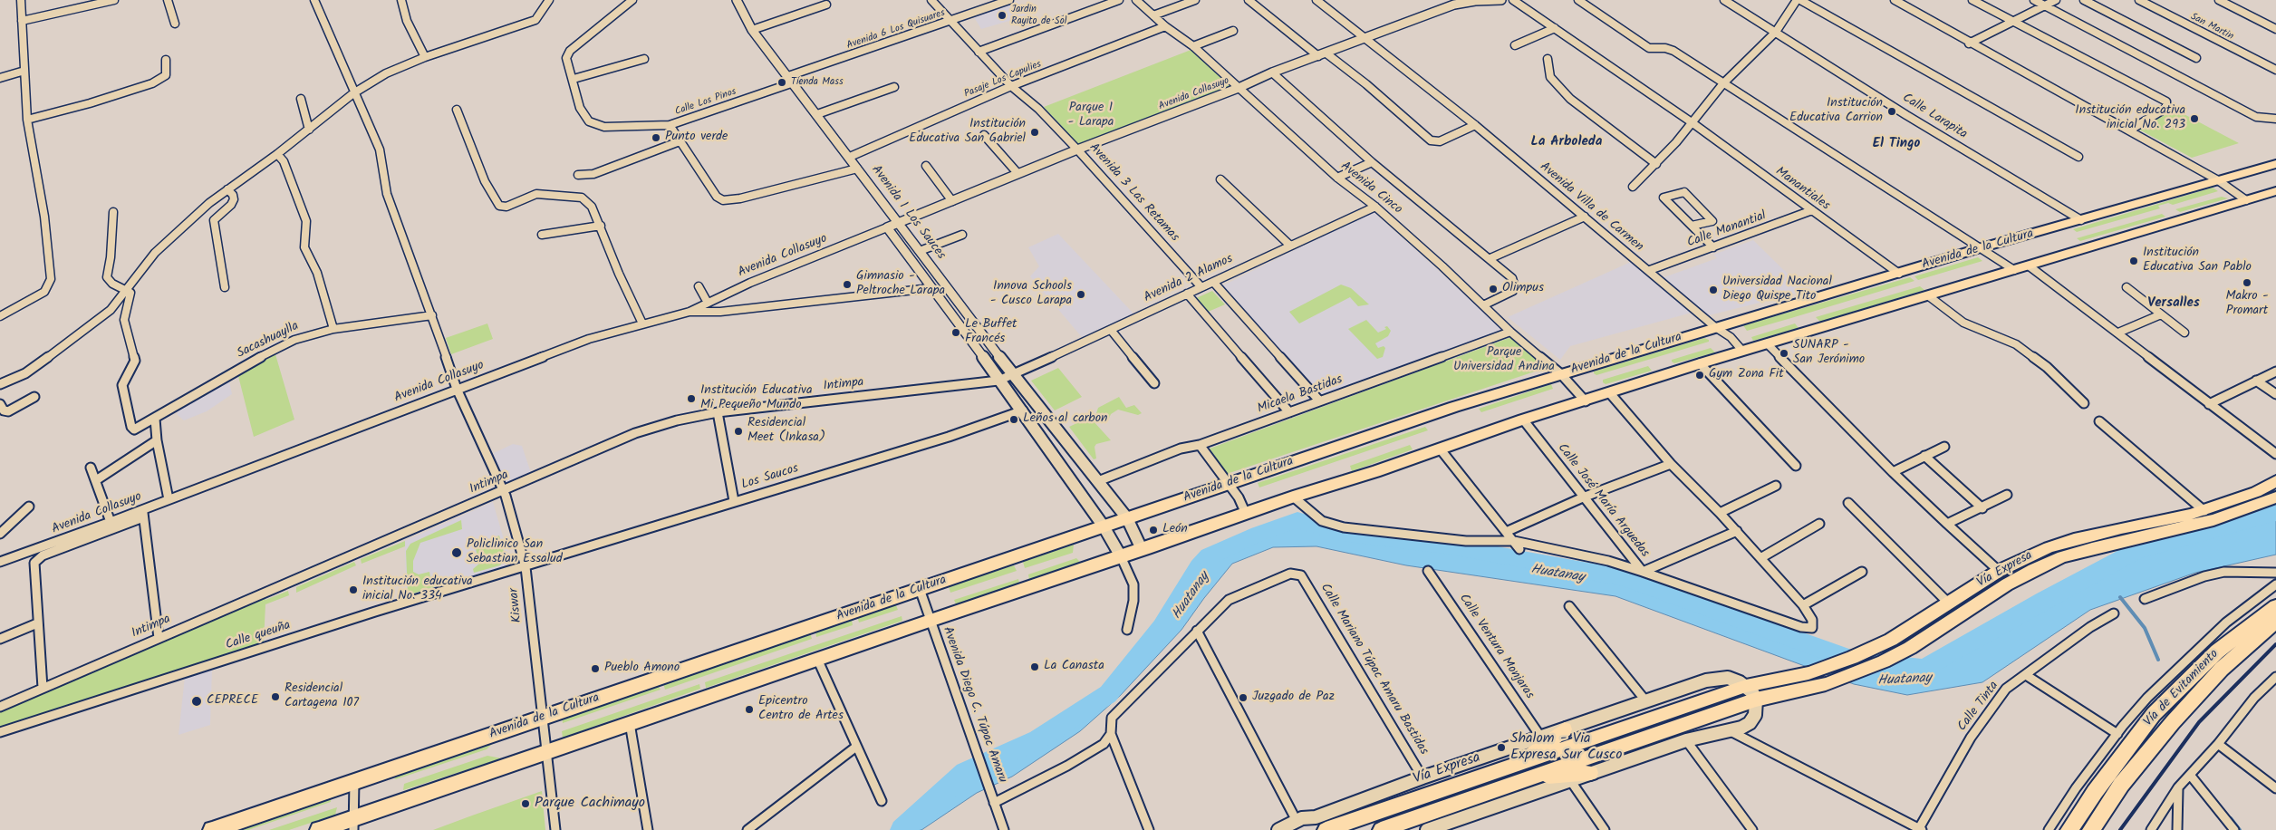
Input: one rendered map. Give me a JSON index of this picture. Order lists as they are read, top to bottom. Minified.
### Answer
{"streets":{"highway":["Avenida de la Cultura","Vía de Evitamiento"],"main road":["Vía Expresa"],"street":["San Martin","Avenida 6 Los Quisuares","Pasaje Los Capulies","Avenida Collasuyo","Calle Los Pinos","Calle Larapita","Avenida Cinco","Manantiales","Avenida 3 Las Retamas","Avenida Villa de Carmen","Avenida 1 Los Sauces","Calle Manantial","Avenida 2 Alamos","Sacashuaylla","Intimpa","Micaela Bastidas","Los Saucos","Calle José María Arguedas","Kiswar","Calle queuña","Calle Ventura Monjaras","Calle Mariano Túpac Amaru Bastidas","Avenida Diego C. Túpac Amaru","Calle Tinta"]},"crossings":[["Avenida 6 Los Quisuares","Calle Los Pinos"],["Avenida 6 Los Quisuares","Avenida 3 Las Retamas"],["Avenida 6 Los Quisuares","Avenida 1 Los Sauces"],["Pasaje Los Capulies","Avenida Cinco"],["Pasaje Los Capulies","Avenida 3 Las Retamas"],["Pasaje Los Capulies","Avenida 1 Los Sauces"],["Avenida Collasuyo","Avenida Cinco"],["Avenida Collasuyo","Avenida 3 Las Retamas"],["Avenida Collasuyo","Avenida Villa de Carmen"],["Avenida Collasuyo","Avenida 1 Los Sauces"],["Avenida Collasuyo","Kiswar"],["Calle Los Pinos","Avenida 1 Los Sauces"],["Calle Larapita","Avenida de la Cultura"],["Avenida Cinco","Avenida de la Cultura"],["Avenida Cinco","Avenida 2 Alamos"],["Avenida Cinco","Micaela Bastidas"],["Manantiales","Calle Manantial"],["Manantiales","Avenida de la Cultura"],["Avenida 3 Las Retamas","Avenida 2 Alamos"],["Avenida Villa de Carmen","Calle Manantial"],["Avenida Villa de Carmen","Avenida de la Cultura"],["Avenida 1 Los Sauces","Avenida de la Cultura"],["Avenida 1 Los Sauces","Avenida 2 Alamos"],["Avenida 1 Los Sauces","Intimpa"],["Avenida 1 Los Sauces","Micaela Bastidas"],["Avenida 1 Los Sauces","Los Saucos"],["Avenida de la Cultura","Kiswar"],["Avenida de la Cultura","Avenida Diego C. Túpac Amaru"],["Avenida 2 Alamos","Intimpa"],["Sacashuaylla","Kiswar"],["Intimpa","Kiswar"],["Los Saucos","Kiswar"],["Los Saucos","Calle queuña"],["Vía Expresa","Calle Ventura Monjaras"],["Vía Expresa","Calle Mariano Túpac Amaru Bastidas"],["Kiswar","Calle queuña"]],"districts":["La Arboleda","El Tingo","Versalles"],"water":["Huatanay"],"parks":["Parque 1 - Larapa","Parque Universidad Andina"],"places":["Jardin Rayito de Sol","Tienda Mass","Institución Educativa Carrion","Institución educativa inicial No. 293","Institución Educativa San Gabriel","Punto verde","Institución Educativa San Pablo","Makro - Promart","Gimnasio - Peltroche Larapa","Olimpus","Universidad Nacional Diego Quispe Tito","Innova Schools - Cusco Larapa","Le Buffet Francés","SUNARP - San Jerónimo","Gym Zona Fit","Institución Educativa Mi Pequeño Mundo","Leños al carbon","Residencial Meet (Inkasa)","León","Policlinico San Sebastian Essalud","Institución educativa inicial No. 334","La Canasta","Pueblo Amono","Residencial Cartagena 107","Juzgado de Paz","CEPRECE","Epicentro Centro de Artes","Shalom - Via Expresa Sur Cusco","Parque Cachimayo"]}
